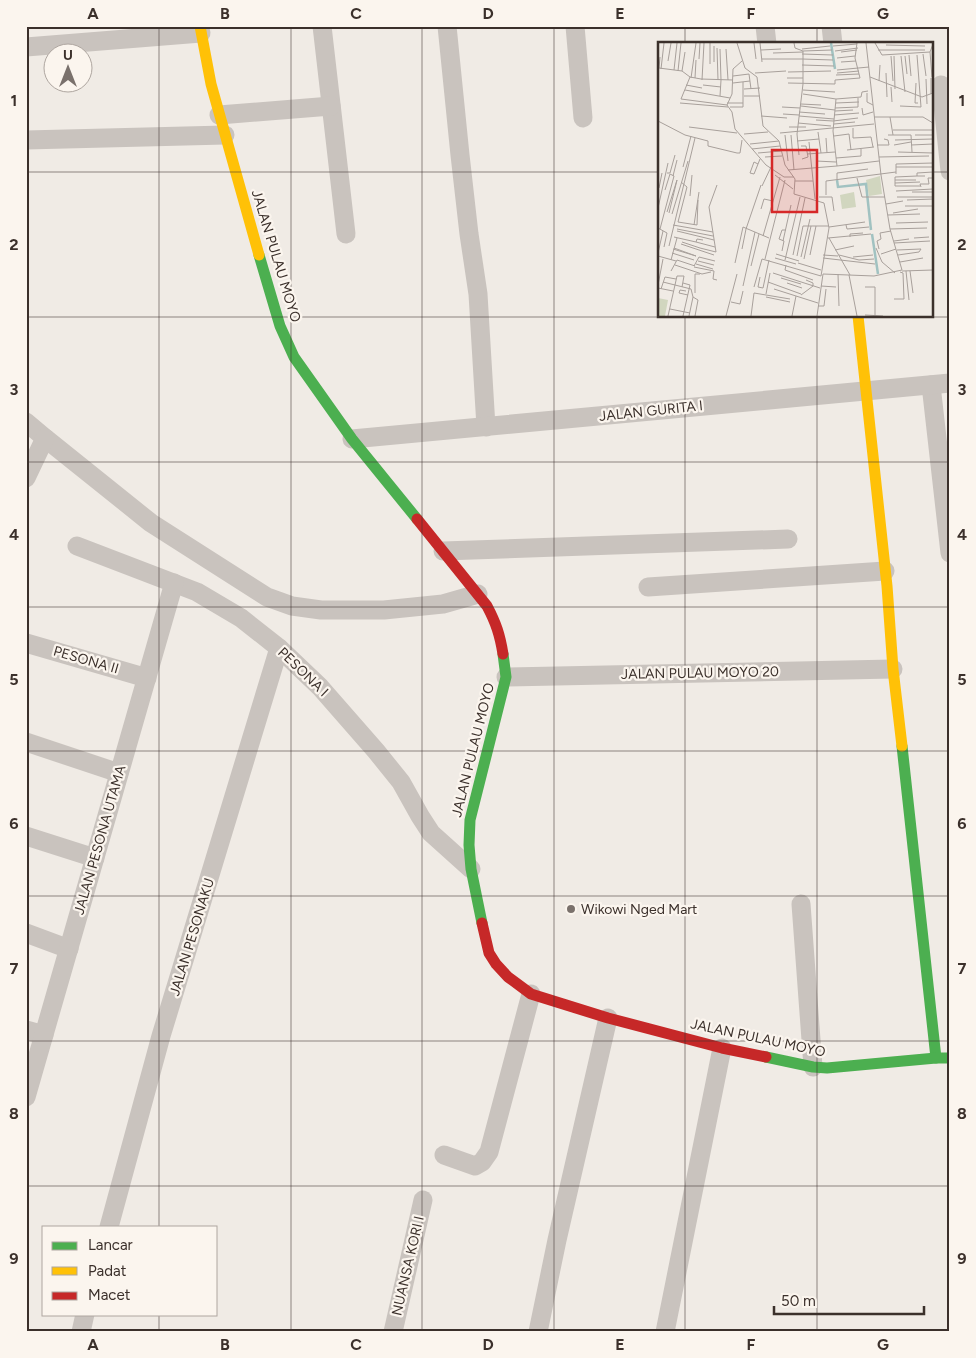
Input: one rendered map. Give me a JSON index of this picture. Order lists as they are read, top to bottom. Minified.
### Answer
{"streets":{"street":["JALAN PULAU MOYO","JALAN GURITA I","PESONA II","PESONA I","JALAN PULAU MOYO 20","JALAN PESONA UTAMA","JALAN PESONAKU","NUANSA KORI I"]},"crossings":[["JALAN PULAU MOYO","JALAN GURITA I"],["JALAN PULAU MOYO","PESONA I"],["JALAN PULAU MOYO","JALAN PULAU MOYO 20"],["PESONA II","JALAN PESONA UTAMA"],["PESONA I","JALAN PESONA UTAMA"],["PESONA I","JALAN PESONAKU"]],"places":["Wikowi Nged Mart"],"legend":["Lancar","Padat","Macet"],"scale_bar":"50 m","north":"top","grid":{"columns":["A","B","C","D","E","F","G"],"rows":["1","2","3","4","5","6","7","8","9"]}}
